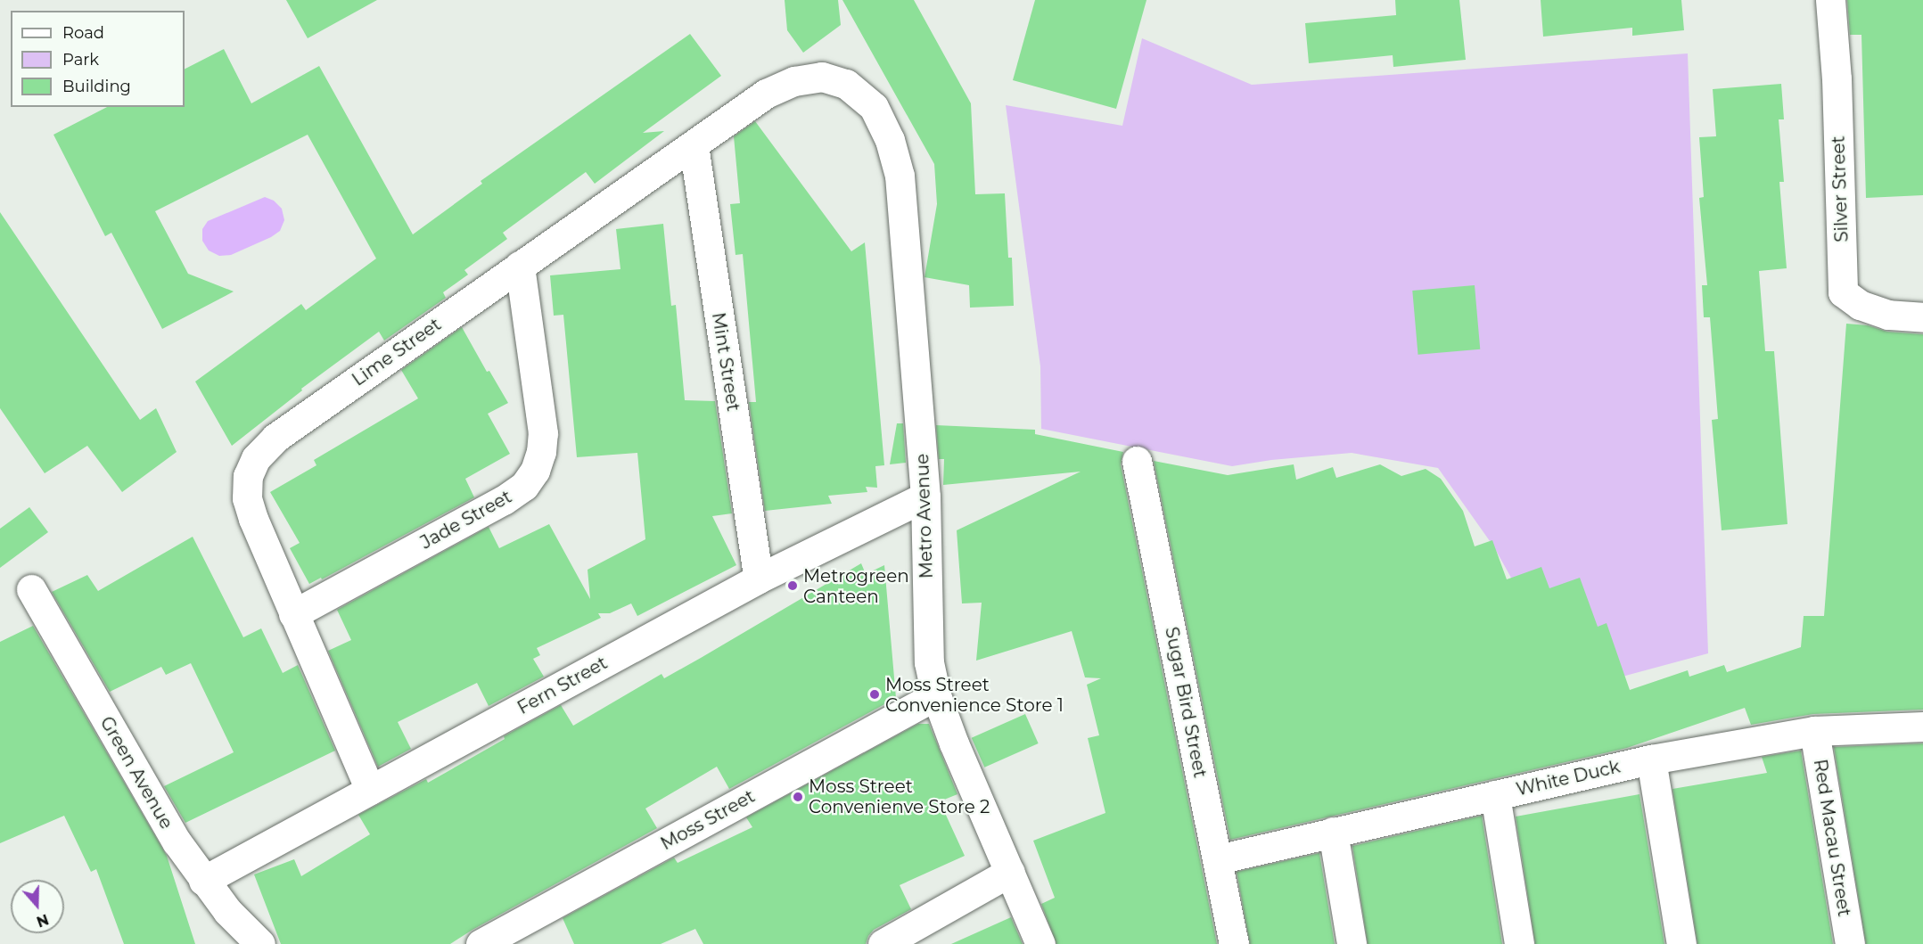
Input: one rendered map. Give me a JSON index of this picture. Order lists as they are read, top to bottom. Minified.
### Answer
{"streets":{"street":["Silver Street","Lime Street","Mint Street","Metro Avenue","Jade Street","Fern Street","Sugar Bird Street","Green Avenue","White Duck","Moss Street","Red Macau Street"]},"crossings":[["Lime Street","Mint Street"],["Lime Street","Metro Avenue"],["Lime Street","Jade Street"],["Lime Street","Fern Street"],["Mint Street","Fern Street"],["Metro Avenue","Fern Street"],["Metro Avenue","Moss Street"],["Fern Street","Green Avenue"],["Sugar Bird Street","White Duck"],["White Duck","Red Macau Street"]],"places":["Metrogreen Canteen","Moss Street Convenience Store 1","Moss Street Convenienve Store 2"],"legend":["Road","Park","Building"],"north":"bottom"}
